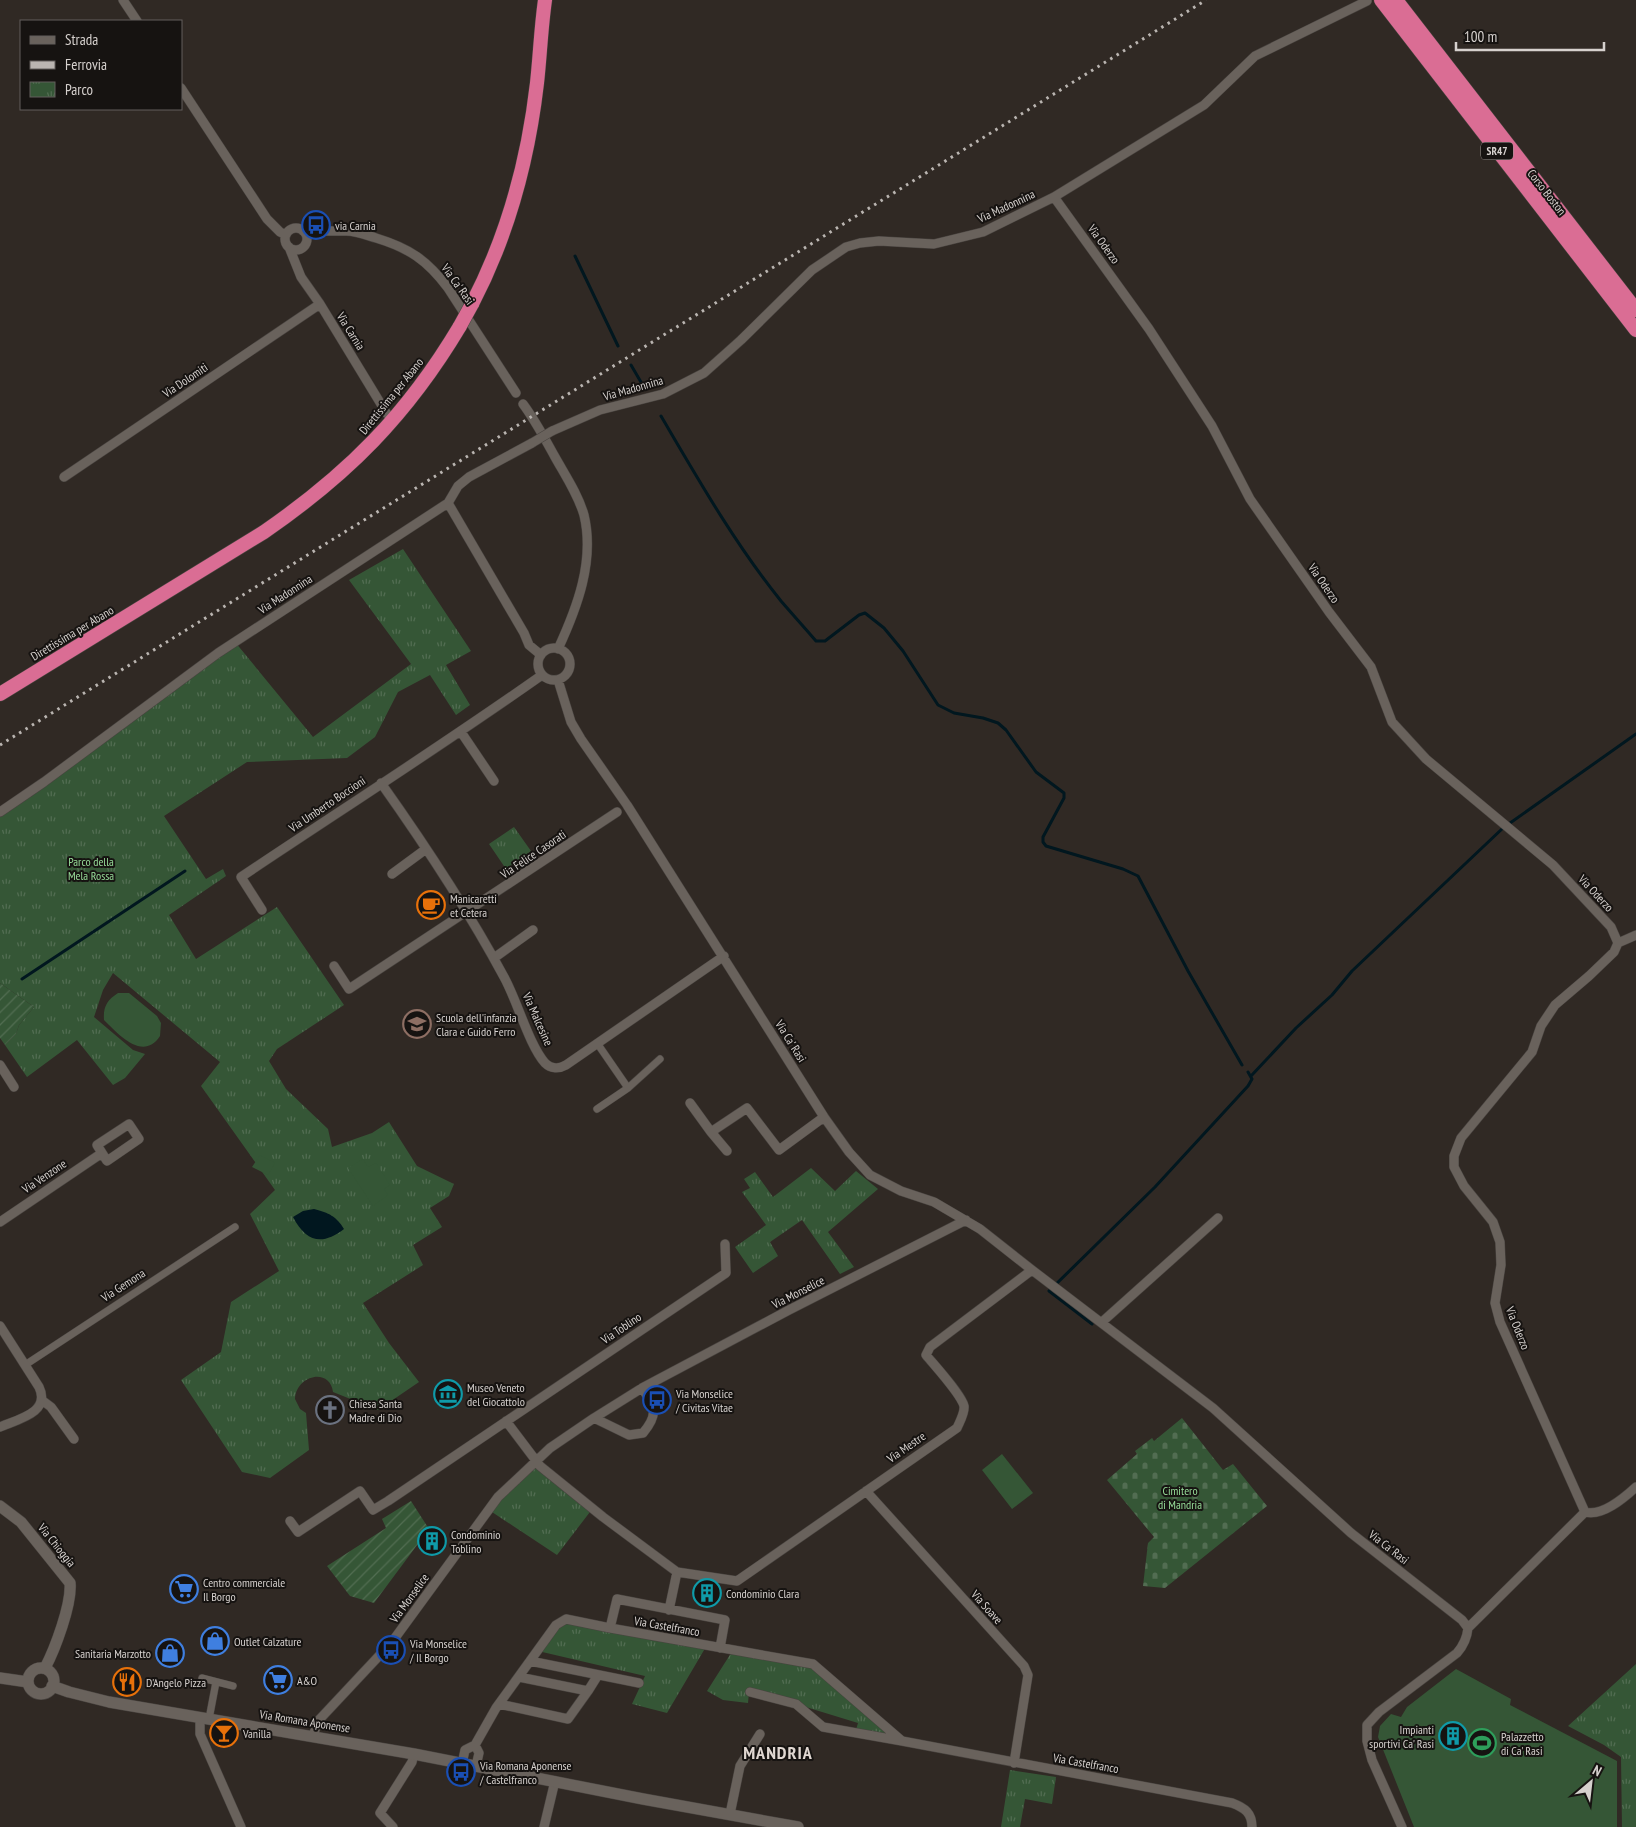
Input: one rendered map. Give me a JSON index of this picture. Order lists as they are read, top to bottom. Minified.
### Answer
{"streets":{"highway":["SR47","Corso Boston","Direttissima per Abano"],"street":["Via Madonnina","Via Oderzo","Via Ca' Rasi","Via Carnia","Via Dolomiti","Via Umberto Boccioni","Via Felice Casorati","Via Malcesine","Via Venzone","Via Gemona","Via Monselice","Via Toblino","Via Mestre","Via Chioggia","Via Soave","Via Castelfranco","Via Romana Aponense"]},"crossings":[["Corso Boston","Via Madonnina"],["Via Madonnina","Via Oderzo"],["Via Ca' Rasi","Via Carnia"],["Via Ca' Rasi","Via Umberto Boccioni"],["Via Ca' Rasi","Via Felice Casorati"],["Via Ca' Rasi","Via Malcesine"],["Via Ca' Rasi","Via Monselice"],["Via Ca' Rasi","Via Mestre"],["Via Carnia","Via Dolomiti"],["Via Umberto Boccioni","Via Malcesine"],["Via Felice Casorati","Via Malcesine"],["Via Monselice","Via Mestre"],["Via Monselice","Via Romana Aponense"],["Via Mestre","Via Soave"],["Via Chioggia","Via Romana Aponense"],["Via Soave","Via Castelfranco"],["Via Castelfranco","Via Romana Aponense"]],"districts":["MANDRIA"],"parks":["Parco della Mela Rossa","Cimitero di Mandria"],"places":{"bus stop":["via Carnia","Via Monselice / Civitas Vitae","Via Monselice / Il Borgo","Via Romana Aponense / Castelfranco"],"cafe":["Manicaretti et Cetera"],"school or university":["Scuola dell'infanzia Clara e Guido Ferro"],"museum":["Museo Veneto del Giocattolo"],"church":["Chiesa Santa Madre di Dio"],"building":["Condominio Toblino","Condominio Clara","Impianti sportivi Ca' Rasi"],"supermarket":["Centro commerciale Il Borgo","A&O"],"shop":["Outlet Calzature","Sanitaria Marzotto"],"restaurant":["D'Angelo Pizza"],"bar":["Vanilla"],"sports":["Palazzetto di Ca' Rasi"]},"legend":["Strada","Ferrovia","Parco"],"scale_bar":"100 m","north":"top right"}
